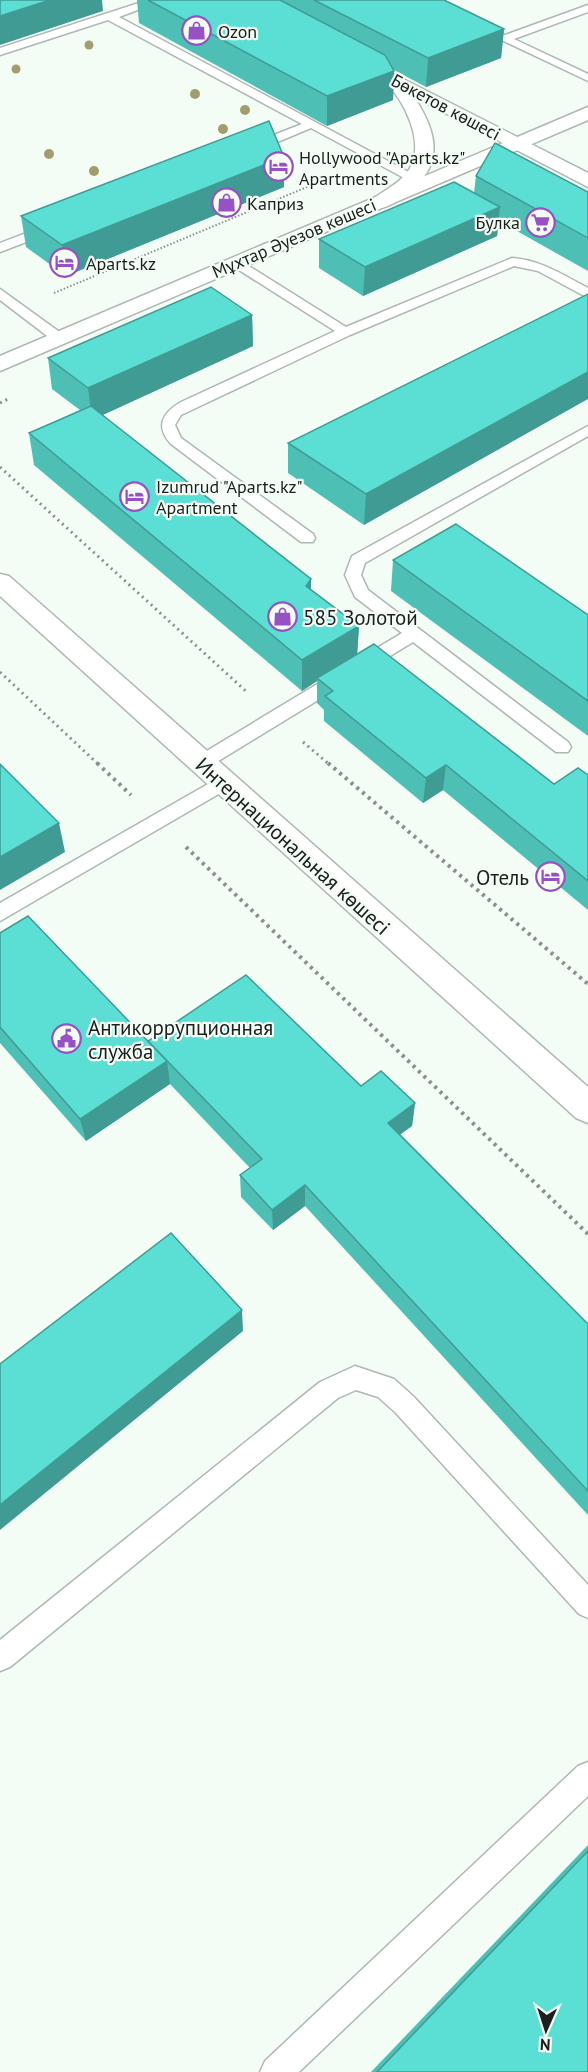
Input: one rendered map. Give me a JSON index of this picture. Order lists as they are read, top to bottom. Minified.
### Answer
{"streets":{"main road":["Бөкетов көшесі","Мұхтар Әуезов көшесі","Интернациональная көшесі"]},"places":{"shop":["Ozon","Каприз","585 Золотой"],"hotel":["Hollywood \"Aparts.kz\" Apartments","Aparts.kz","Izumrud \"Aparts.kz\" Apartment","Отель"],"supermarket":["Булка"],"public building":["Антикоррупционная служба"]},"north":"bottom"}
